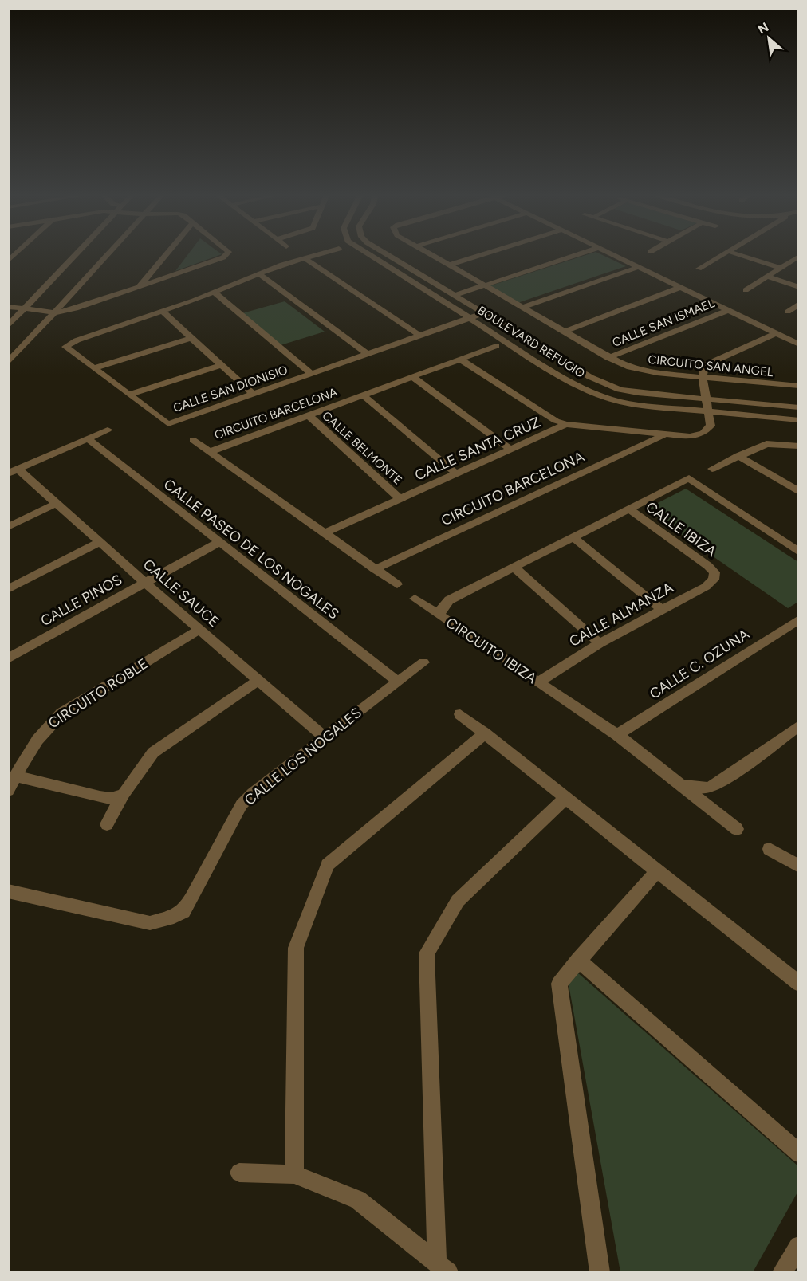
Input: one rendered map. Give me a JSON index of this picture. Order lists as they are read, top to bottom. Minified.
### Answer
{"streets":{"street":["CALLE SAN ISMAEL","BOULEVARD REFUGIO","CIRCUITO SAN ANGEL","CALLE SAN DIONISIO","CIRCUITO BARCELONA","CALLE BELMONTE","CALLE SANTA CRUZ","CALLE IBIZA","CALLE PASEO DE LOS NOGALES","CALLE SAUCE","CALLE PINOS","CALLE ALMANZA","CIRCUITO IBIZA","CALLE C. OZUNA","CIRCUITO ROBLE","CALLE LOS NOGALES"]},"crossings":[["CALLE SAN ISMAEL","CIRCUITO SAN ANGEL"],["BOULEVARD REFUGIO","CALLE SAN DIONISIO"],["CIRCUITO BARCELONA","CALLE BELMONTE"],["CALLE BELMONTE","CALLE SANTA CRUZ"],["CALLE IBIZA","CALLE ALMANZA"],["CALLE IBIZA","CIRCUITO IBIZA"],["CALLE PASEO DE LOS NOGALES","CALLE PINOS"],["CALLE PASEO DE LOS NOGALES","CALLE LOS NOGALES"],["CALLE SAUCE","CALLE PINOS"],["CALLE SAUCE","CIRCUITO ROBLE"],["CALLE SAUCE","CALLE LOS NOGALES"],["CALLE ALMANZA","CIRCUITO IBIZA"],["CIRCUITO IBIZA","CALLE C. OZUNA"]],"north":"top left"}
